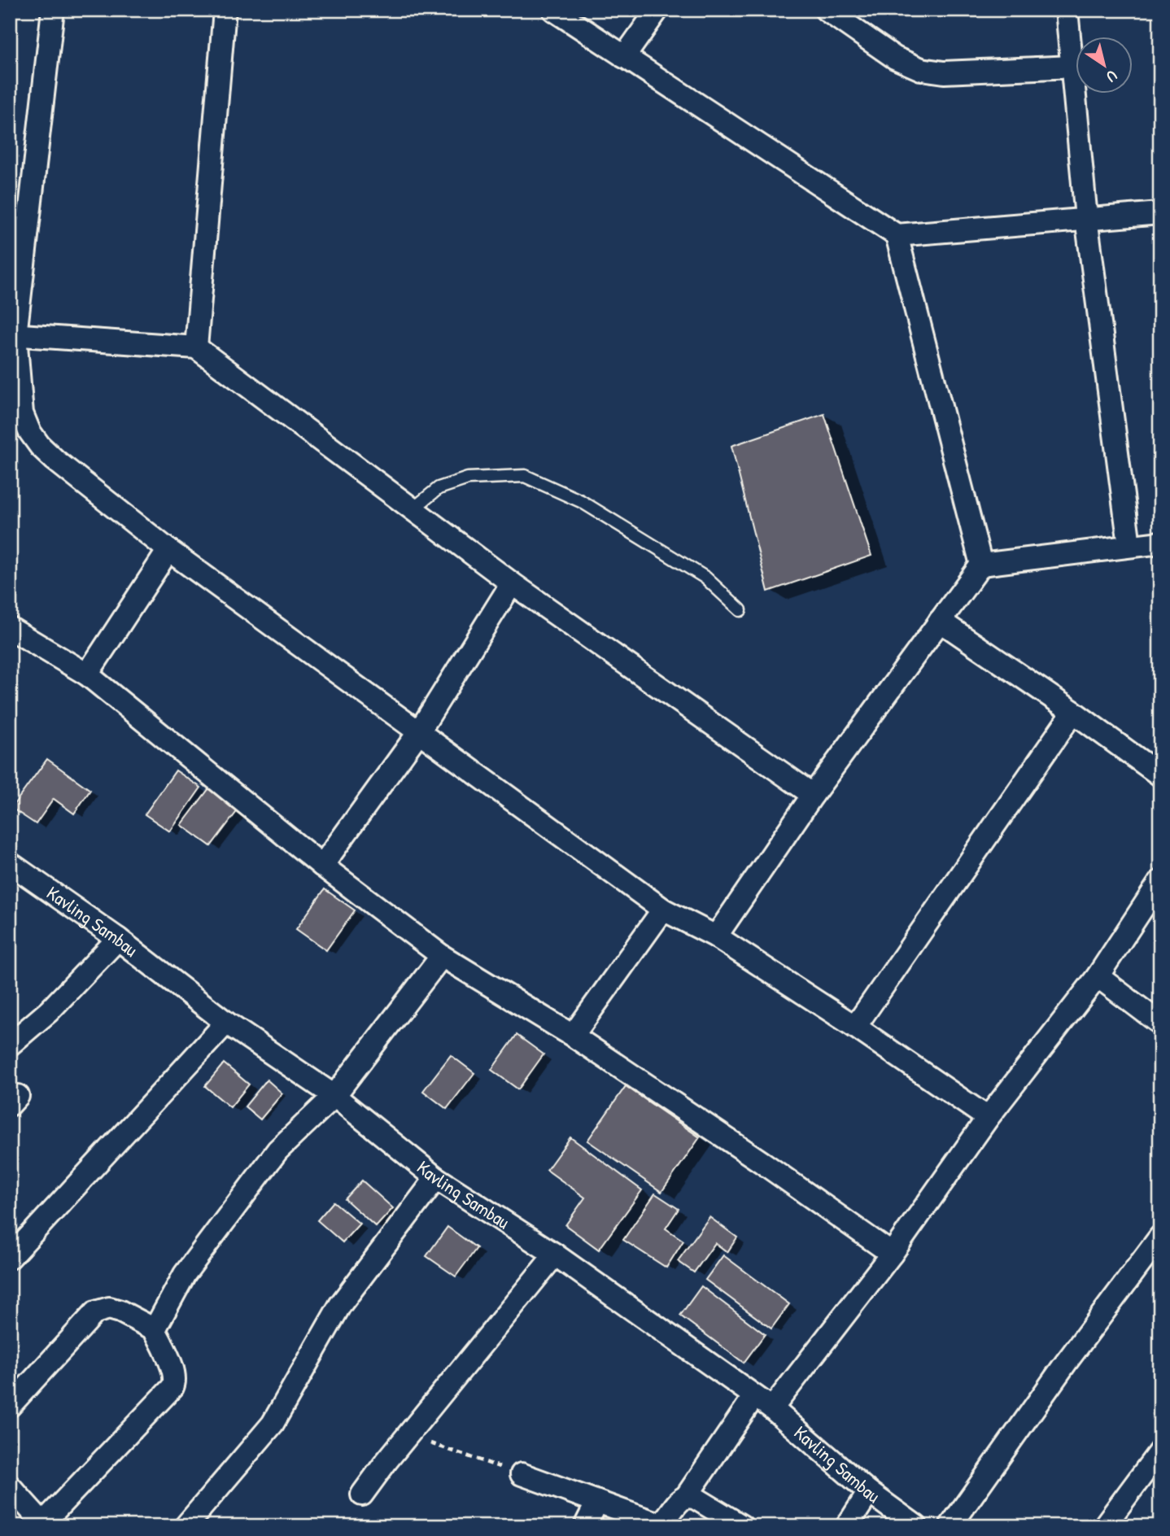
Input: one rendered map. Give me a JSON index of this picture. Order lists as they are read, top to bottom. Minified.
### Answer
{"streets":{"street":["Kavling Sambau"]},"north":"bottom right"}
